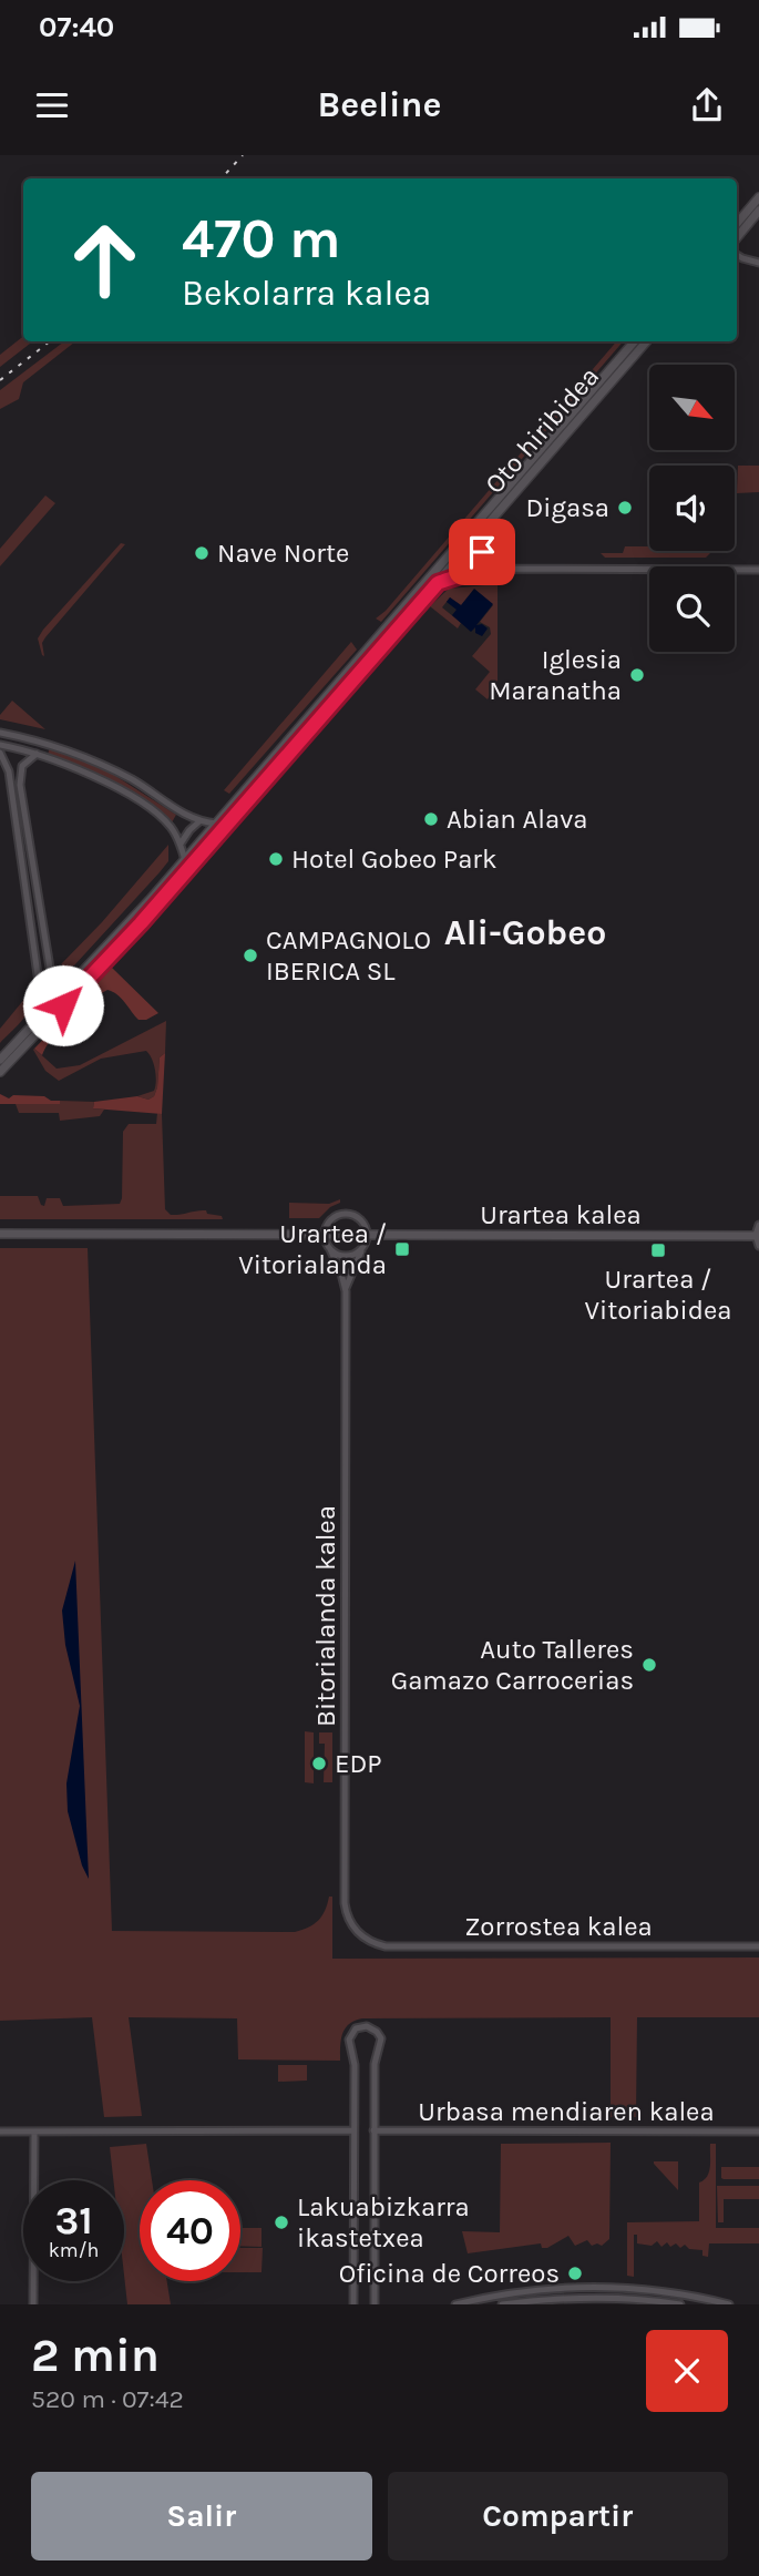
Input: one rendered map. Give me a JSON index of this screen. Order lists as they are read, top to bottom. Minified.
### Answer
{"streets":{"street":["Oto hiribidea","Urartea kalea","Bitorialanda kalea","Zorrostea kalea","Urbasa mendiaren kalea"]},"crossings":[["Bitorialanda kalea","Zorrostea kalea"]],"districts":["Ali-Gobeo"],"places":{"other":["Digasa","Nave Norte","Iglesia Maranatha","Abian Alava","Hotel Gobeo Park","CAMPAGNOLO IBERICA SL","Auto Talleres Gamazo Carrocerias","EDP","Lakuabizkarra ikastetxea","Oficina de Correos"],"transit":["Urartea / Vitorialanda","Urartea / Vitoriabidea"]},"north":"bottom right","page":{"status":"07:40","header":"Beeline","turn":["470 m","Bekolarra kalea"],"speed":"31 km/h","limit":"40","heading":["2 min","520 m · 07:42"],"buttons":["Salir","Compartir"]}}
